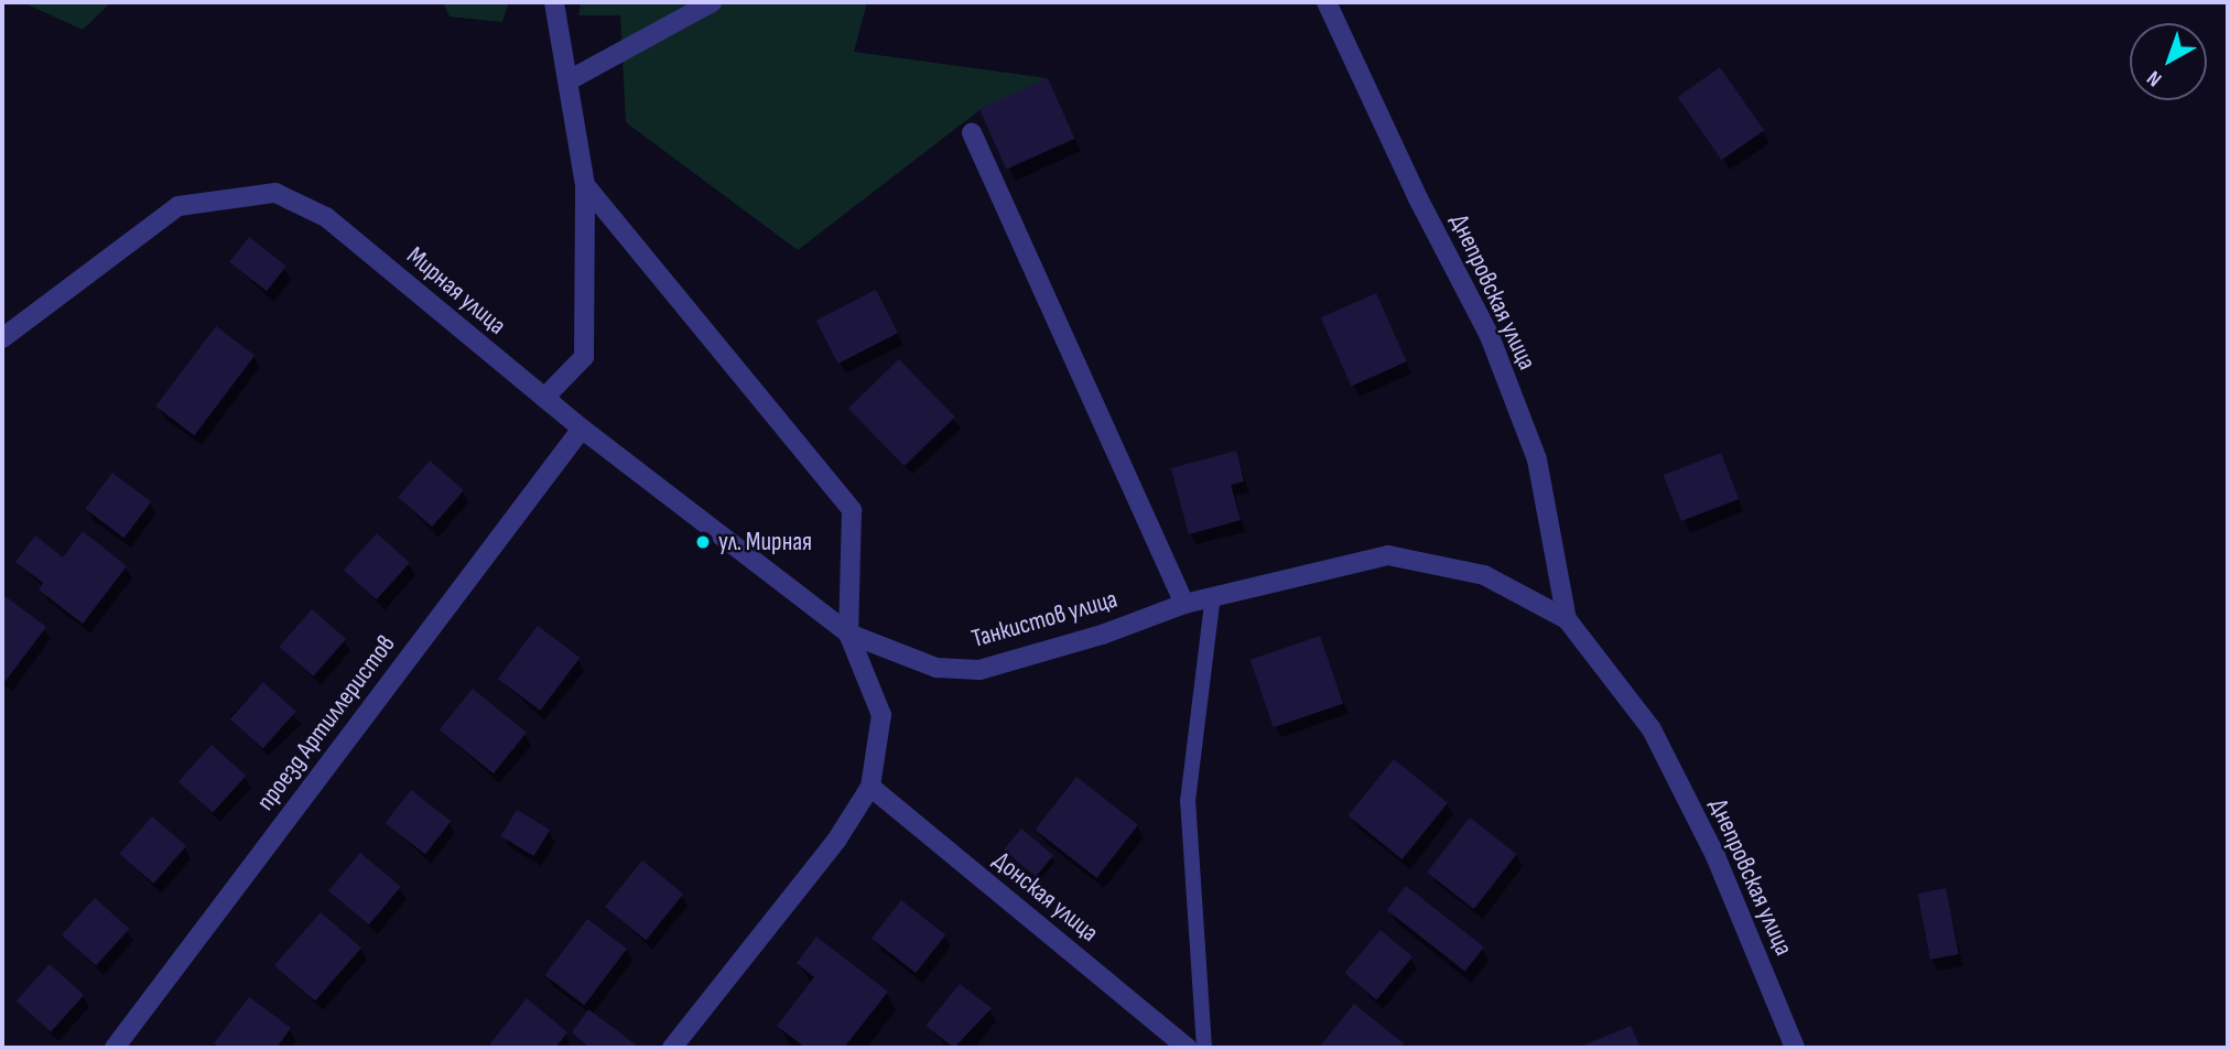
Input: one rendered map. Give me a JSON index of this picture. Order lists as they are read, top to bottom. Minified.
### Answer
{"streets":{"street":["Мирная улица","Днепровская улица","Танкистов улица","проезд Артиллеристов","Донская улица"]},"crossings":[["Мирная улица","Танкистов улица"],["Мирная улица","проезд Артиллеристов"],["Днепровская улица","Танкистов улица"]],"places":["ул. Мирная"],"north":"bottom left"}
